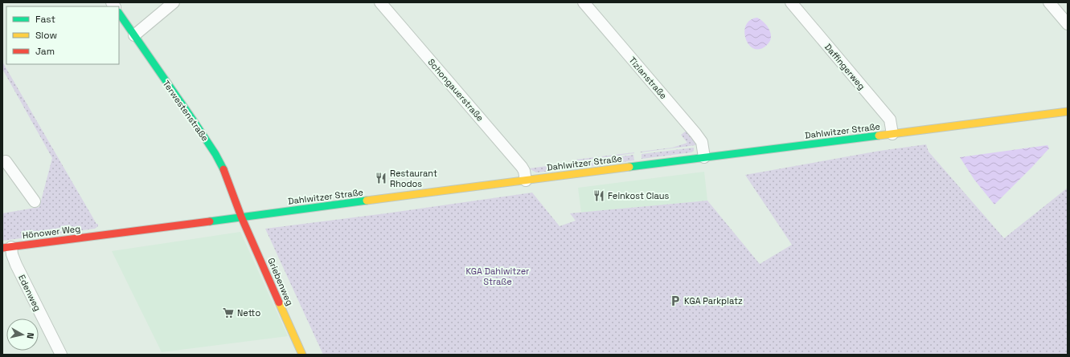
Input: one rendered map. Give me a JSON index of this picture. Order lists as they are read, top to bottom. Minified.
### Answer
{"streets":{"main road":["Terwestenstraße","Dahlwitzer Straße","Hönower Weg","Griebenweg"],"street":["Daffingerweg","Tizianstraße","Schongauerstraße","Edenweg"]},"crossings":[["Daffingerweg","Dahlwitzer Straße"],["Tizianstraße","Dahlwitzer Straße"],["Schongauerstraße","Dahlwitzer Straße"],["Terwestenstraße","Dahlwitzer Straße"],["Terwestenstraße","Griebenweg"],["Dahlwitzer Straße","Hönower Weg"],["Dahlwitzer Straße","Griebenweg"],["Hönower Weg","Edenweg"]],"parks":["KGA Dahlwitzer Straße"],"places":{"restaurant":["Restaurant Rhodos","Feinkost Claus"],"parking":["KGA Parkplatz"],"supermarket":["Netto"]},"legend":["Fast","Slow","Jam"],"north":"right"}
